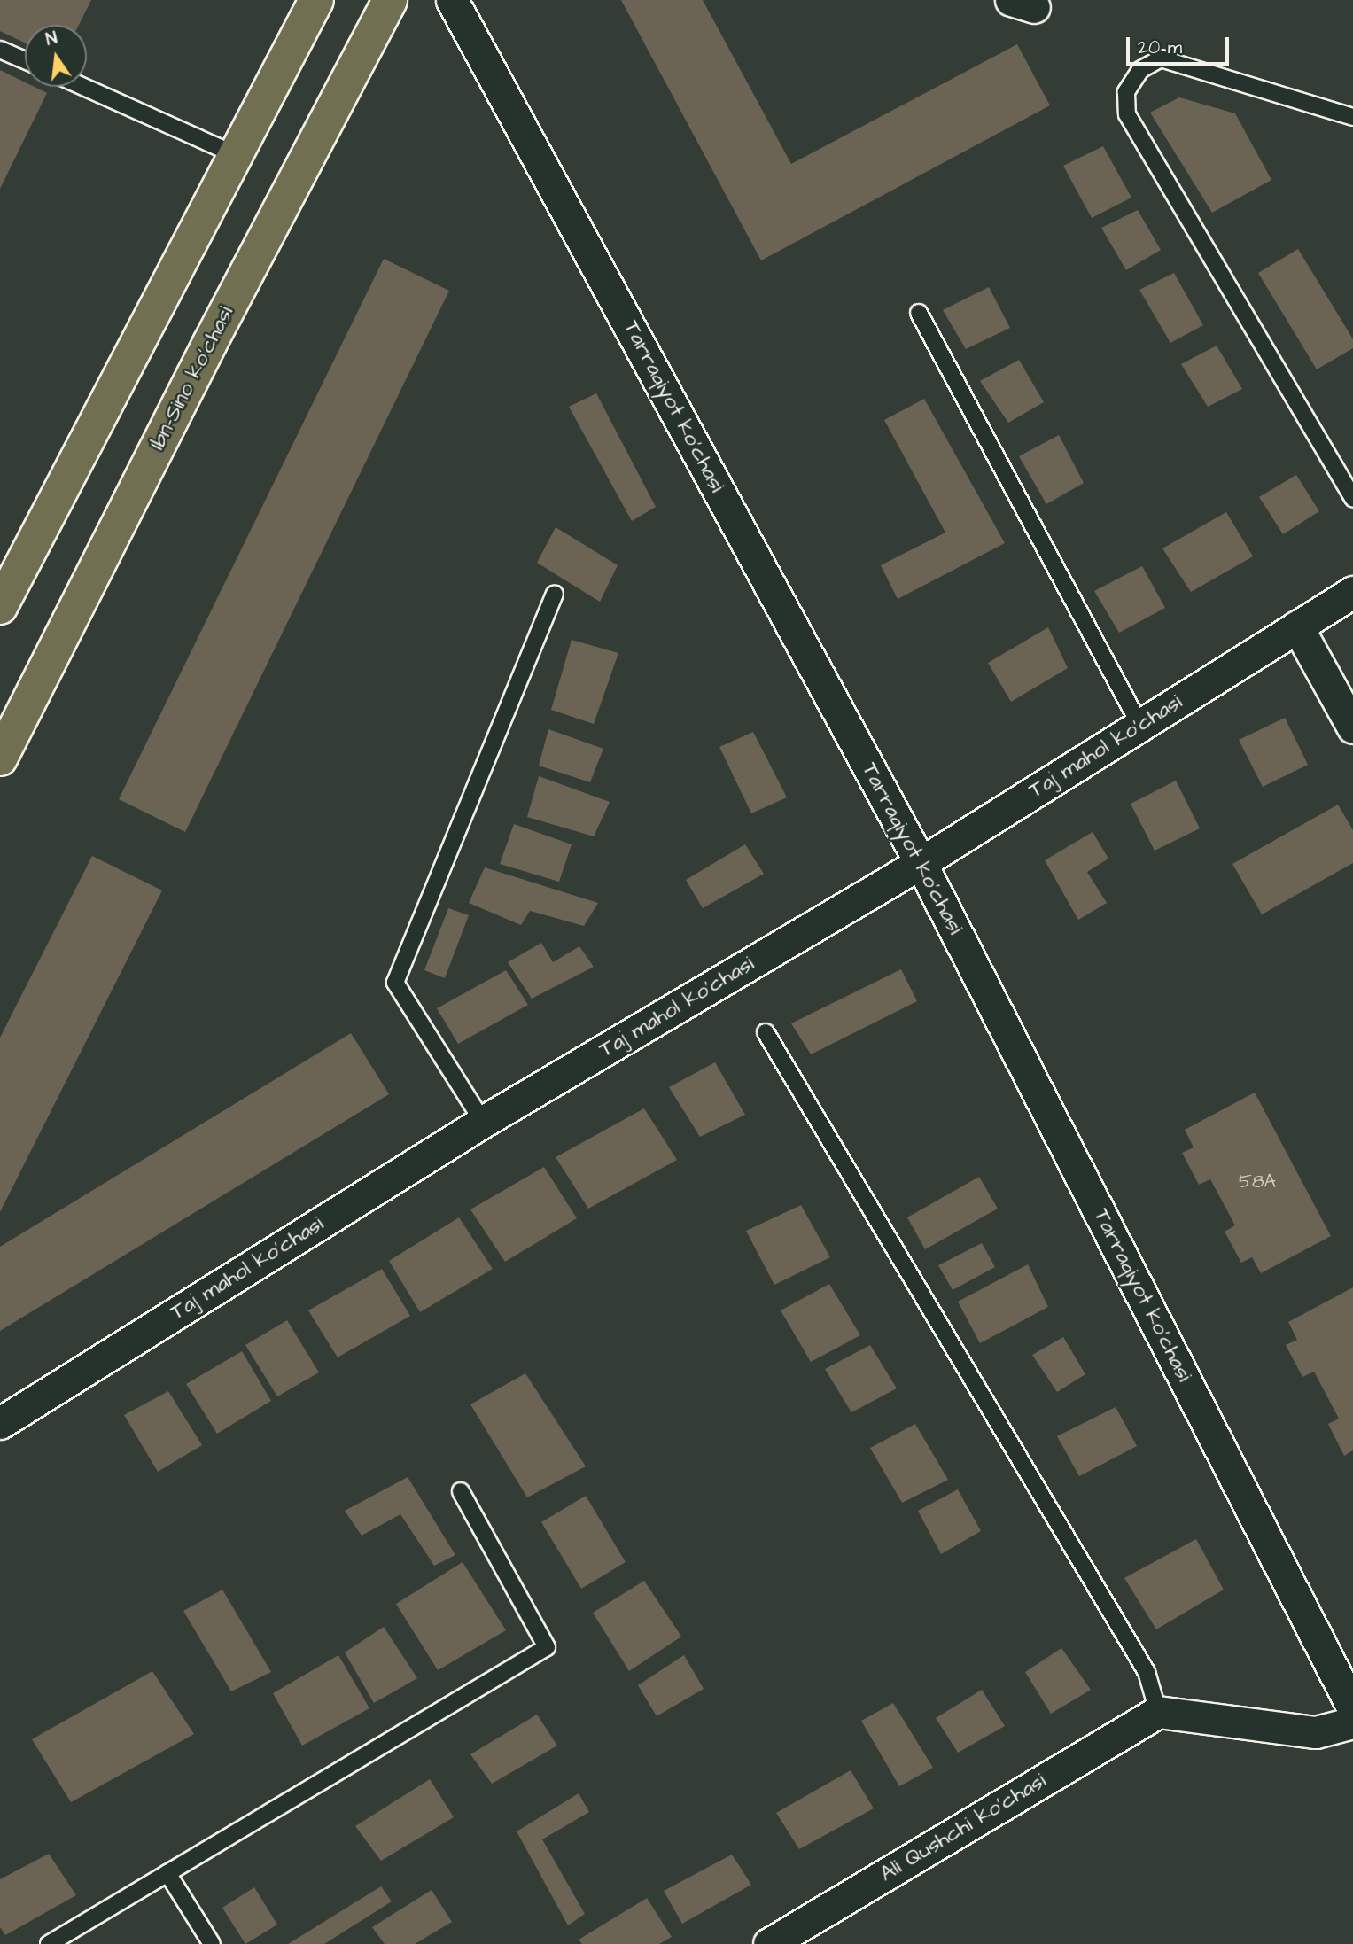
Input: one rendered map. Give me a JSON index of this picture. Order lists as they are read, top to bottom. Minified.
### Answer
{"streets":{"main road":["Ibn-Sino ko'chasi"],"street":["Tarraqiyot ko'chasi","Taj mahol ko'chasi","Ali Qushchi ko'chasi"]},"crossings":[["Tarraqiyot ko'chasi","Taj mahol ko'chasi"]],"house_numbers":["58A"],"scale_bar":"20 m","north":"top"}
